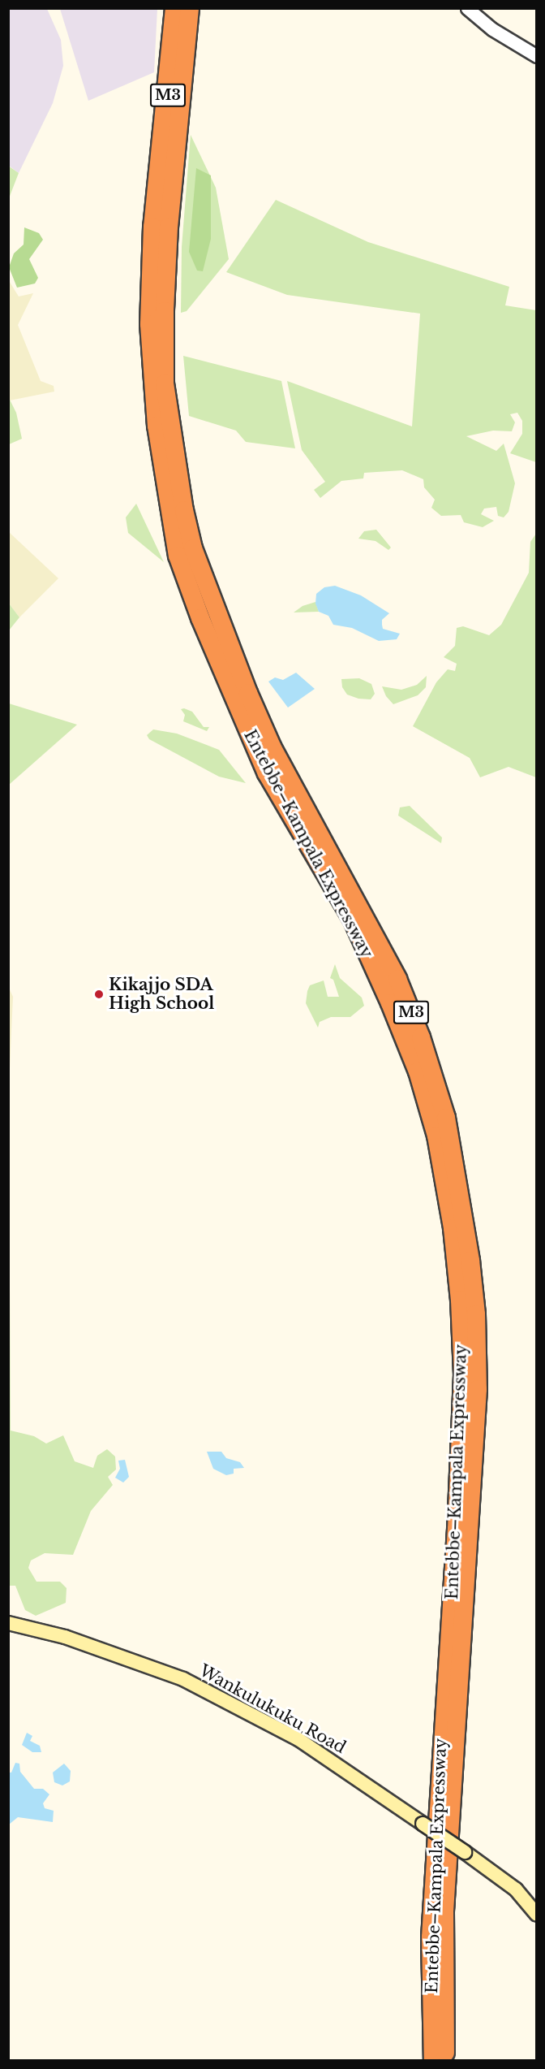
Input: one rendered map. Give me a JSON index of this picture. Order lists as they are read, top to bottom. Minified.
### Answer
{"streets":{"highway":["M3","Entebbe–Kampala Expressway"],"main road":["Wankulukuku Road"]},"places":["Kikajjo SDA High School"]}
